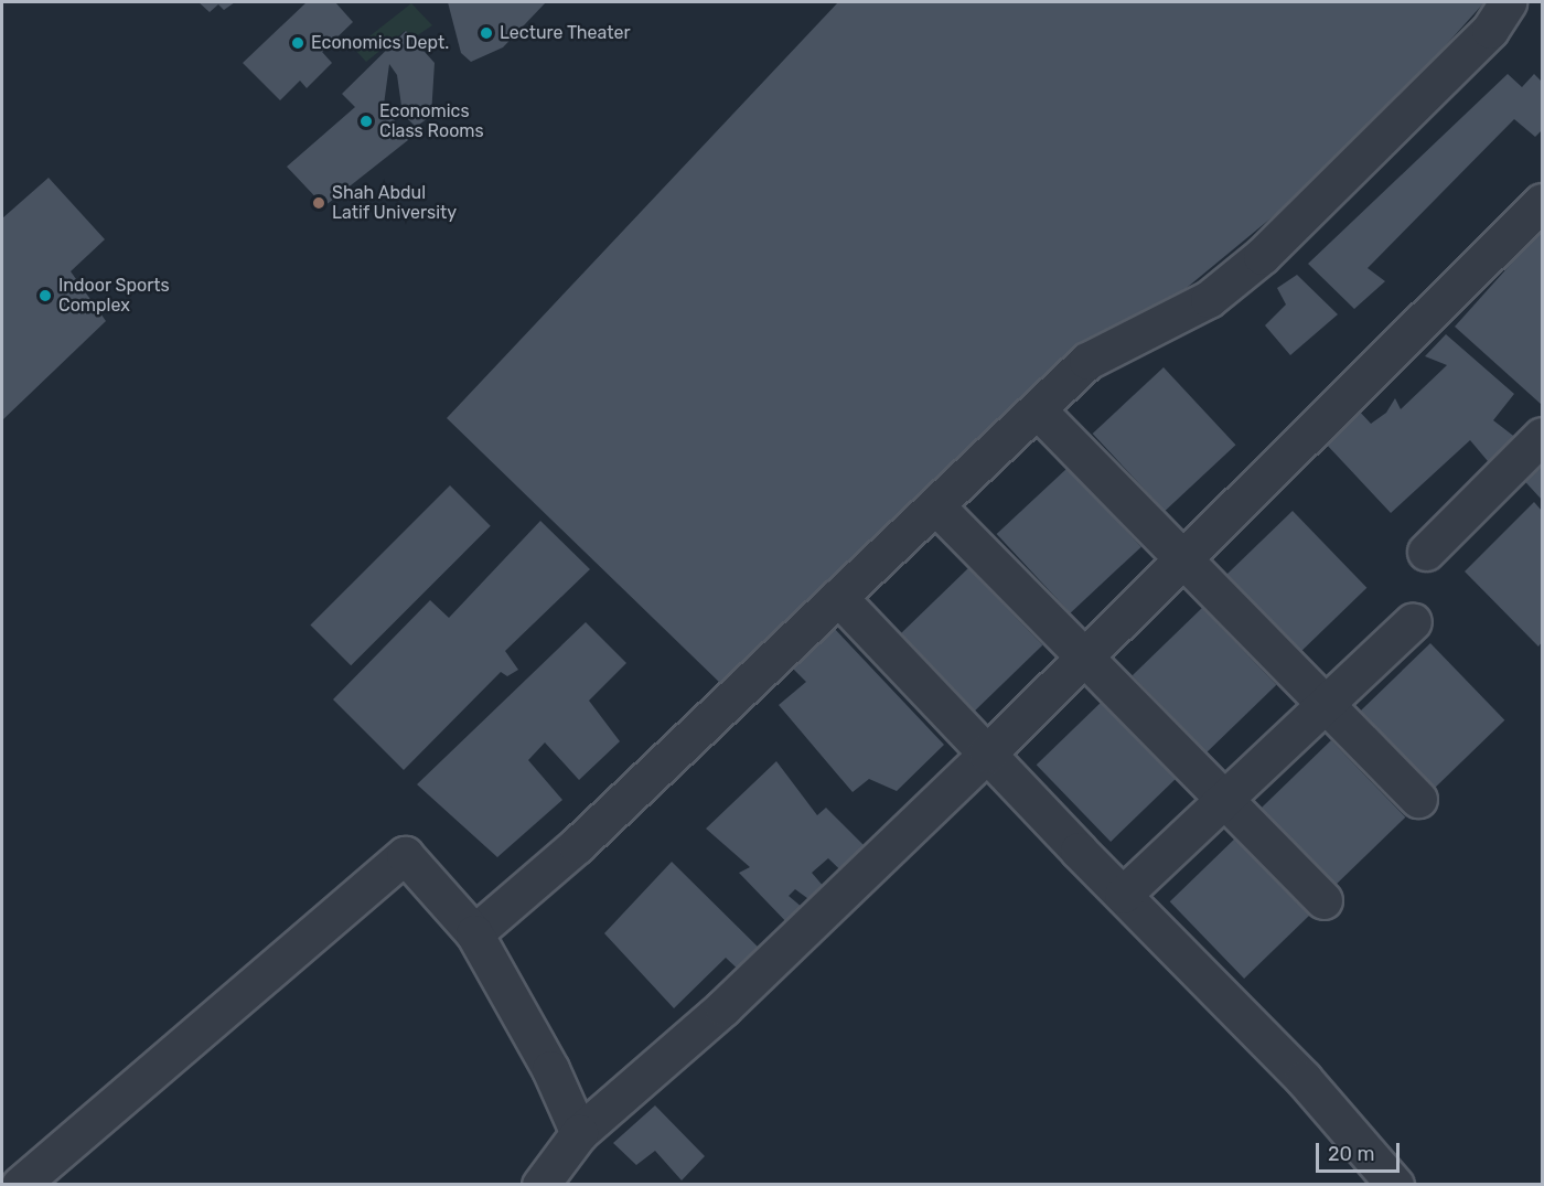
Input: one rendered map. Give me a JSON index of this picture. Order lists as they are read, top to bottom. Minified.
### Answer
{"places":["Lecture Theater","Economics Dept.","Economics Class Rooms","Shah Abdul Latif University","Indoor Sports Complex"],"scale_bar":"20 m"}
